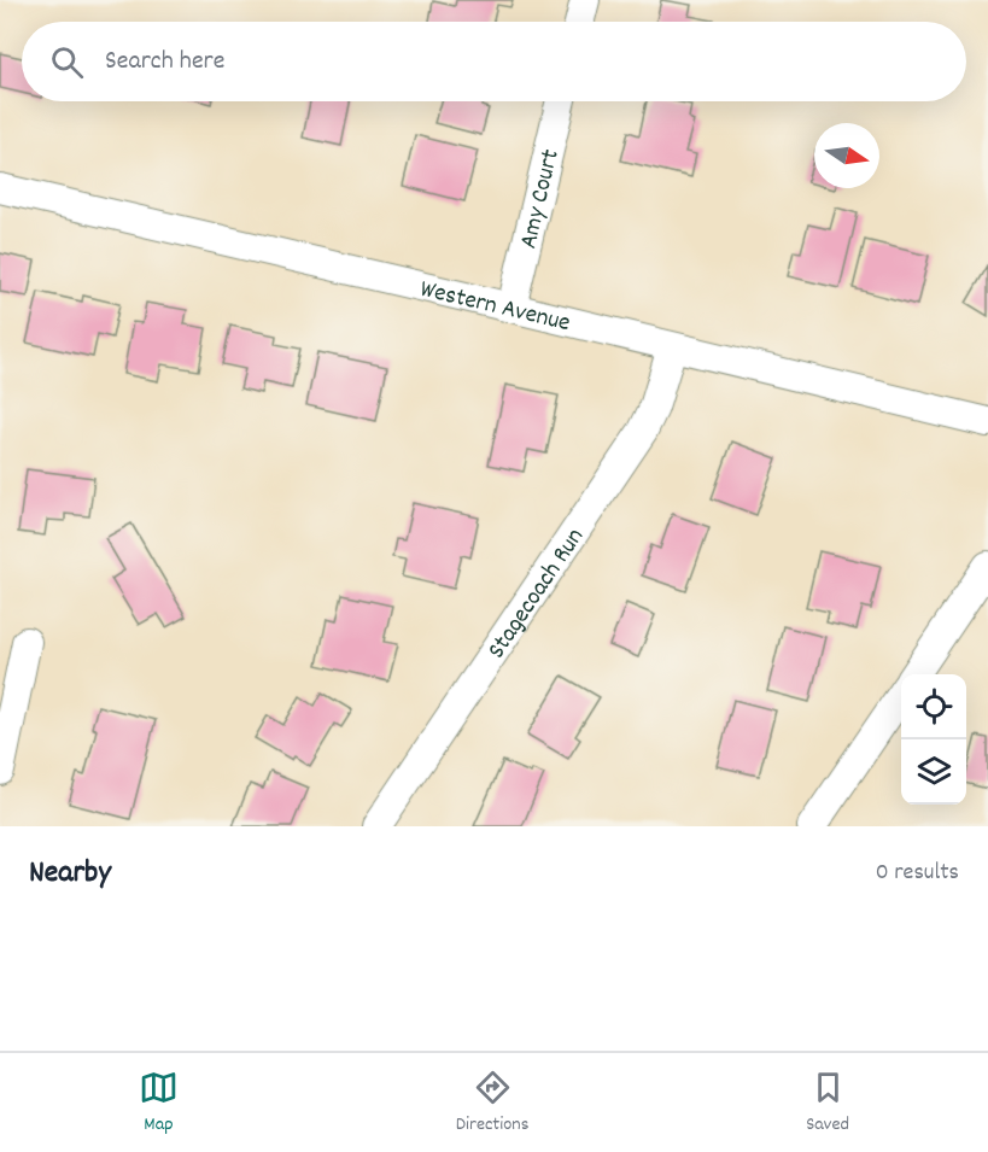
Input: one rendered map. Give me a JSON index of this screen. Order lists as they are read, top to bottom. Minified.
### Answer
{"streets":{"street":["Amy Court","Western Avenue","Stagecoach Run"]},"crossings":[["Amy Court","Western Avenue"],["Western Avenue","Stagecoach Run"]],"north":"right","page":{"search":"Search here","heading":["Nearby","0 results"],"nav":["Map","Directions","Saved"]}}
